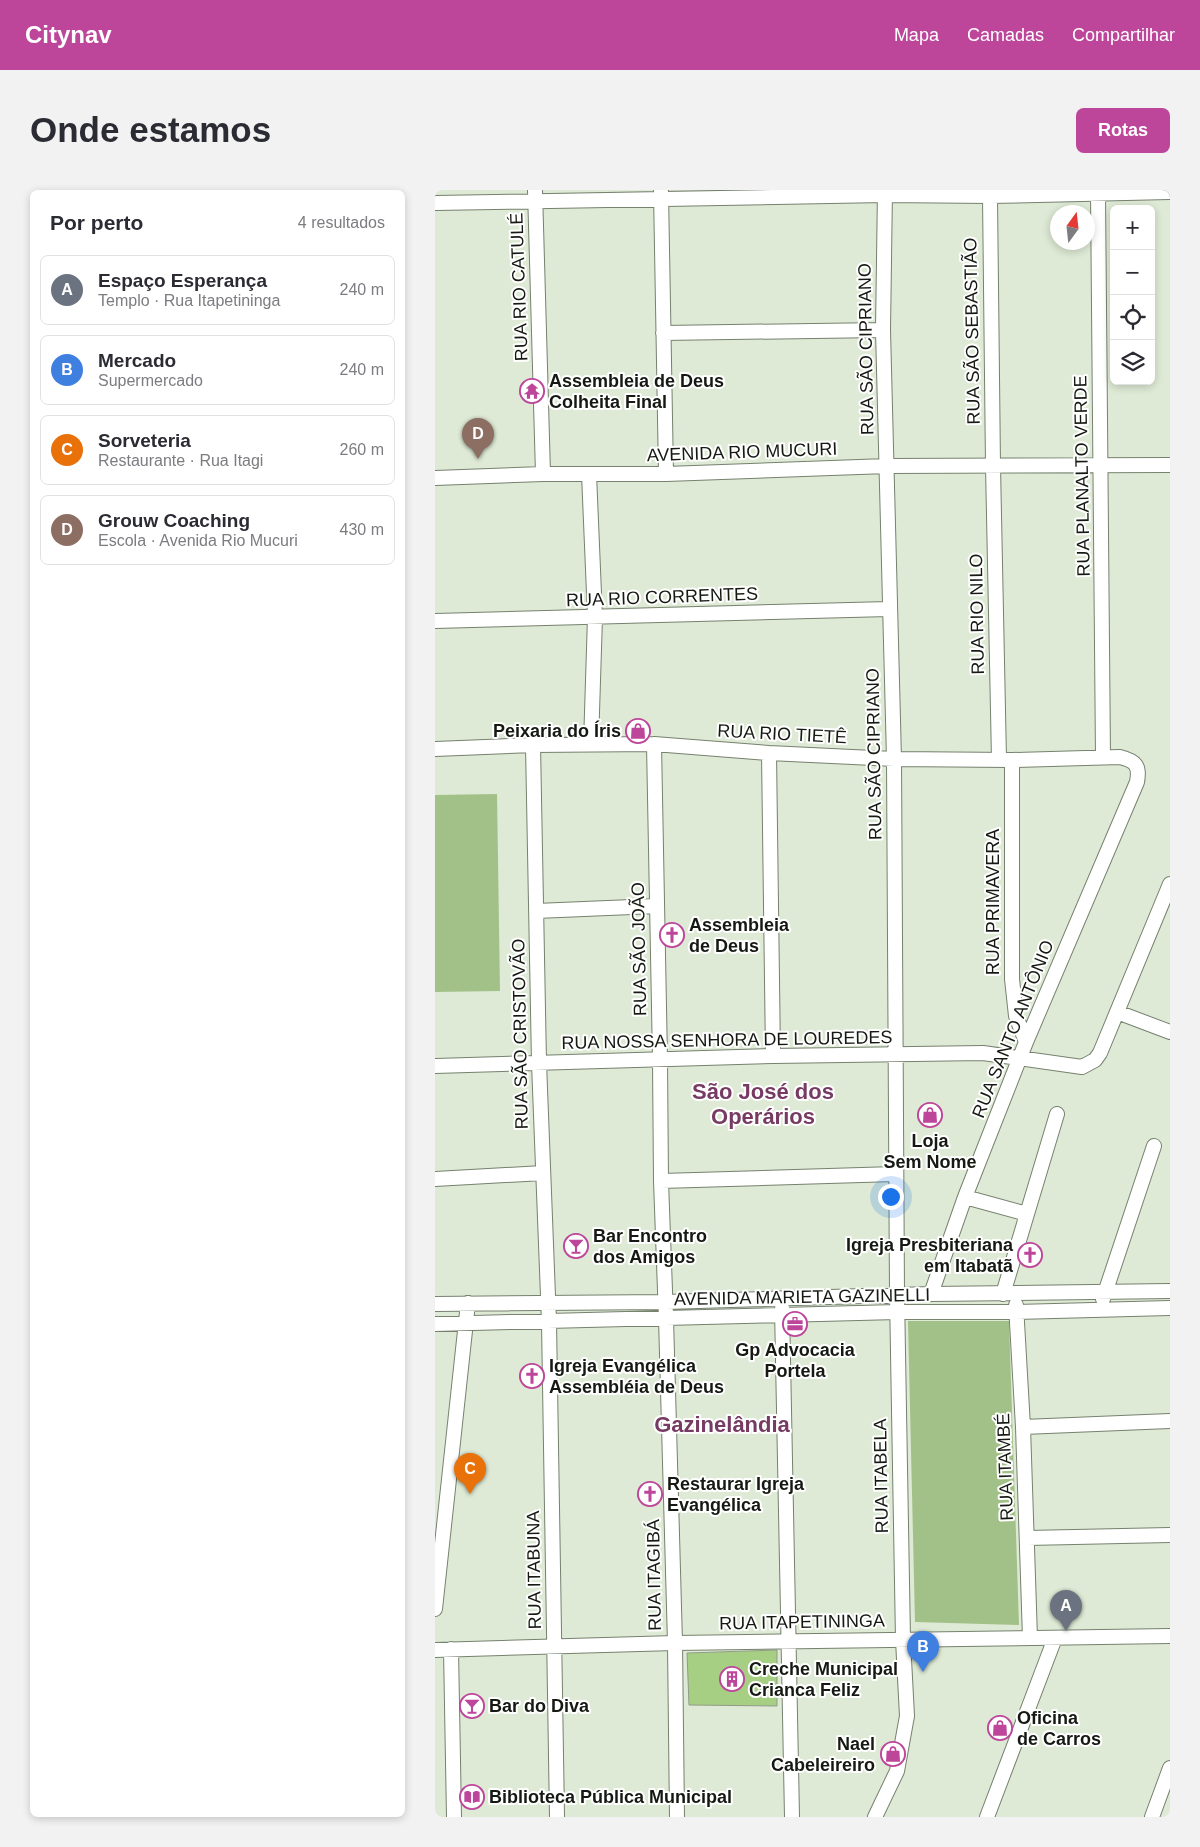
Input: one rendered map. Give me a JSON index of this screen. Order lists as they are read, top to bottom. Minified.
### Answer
{"streets":{"street":["RUA RIO CATULÉ","RUA SÃO SEBASTIÃO","RUA SÃO CIPRIANO","AVENIDA RIO MUCURI","RUA PLANALTO VERDE","RUA RIO CORRENTES","RUA RIO NILO","RUA RIO TIETÊ","RUA PRIMAVERA","RUA SÃO JOÃO","RUA SANTO ANTÔNIO","RUA SÃO CRISTOVÃO","RUA NOSSA SENHORA DE LOUREDES","AVENIDA MARIETA GAZINELLI","RUA ITAMBÉ","RUA ITABELA","RUA ITABUNA","RUA ITAGIBÁ","RUA ITAPETININGA"]},"crossings":[["RUA RIO CATULÉ","AVENIDA RIO MUCURI"],["RUA SÃO SEBASTIÃO","AVENIDA RIO MUCURI"],["RUA SÃO SEBASTIÃO","RUA RIO NILO"],["RUA SÃO CIPRIANO","AVENIDA RIO MUCURI"],["RUA SÃO CIPRIANO","RUA RIO CORRENTES"],["RUA SÃO CIPRIANO","RUA RIO TIETÊ"],["RUA SÃO CIPRIANO","RUA NOSSA SENHORA DE LOUREDES"],["RUA SÃO CIPRIANO","AVENIDA MARIETA GAZINELLI"],["RUA SÃO CIPRIANO","RUA ITABELA"],["AVENIDA RIO MUCURI","RUA PLANALTO VERDE"],["AVENIDA RIO MUCURI","RUA RIO NILO"],["RUA PLANALTO VERDE","RUA RIO TIETÊ"],["RUA RIO NILO","RUA RIO TIETÊ"],["RUA RIO NILO","RUA PRIMAVERA"],["RUA RIO TIETÊ","RUA PRIMAVERA"],["RUA RIO TIETÊ","RUA SÃO JOÃO"],["RUA RIO TIETÊ","RUA SANTO ANTÔNIO"],["RUA RIO TIETÊ","RUA SÃO CRISTOVÃO"],["RUA PRIMAVERA","RUA SANTO ANTÔNIO"],["RUA SÃO JOÃO","RUA NOSSA SENHORA DE LOUREDES"],["RUA SÃO JOÃO","AVENIDA MARIETA GAZINELLI"],["RUA SÃO JOÃO","RUA ITAGIBÁ"],["RUA SANTO ANTÔNIO","RUA NOSSA SENHORA DE LOUREDES"],["RUA SANTO ANTÔNIO","AVENIDA MARIETA GAZINELLI"],["RUA SÃO CRISTOVÃO","RUA NOSSA SENHORA DE LOUREDES"],["RUA SÃO CRISTOVÃO","AVENIDA MARIETA GAZINELLI"],["RUA SÃO CRISTOVÃO","RUA ITABUNA"],["AVENIDA MARIETA GAZINELLI","RUA ITAMBÉ"],["AVENIDA MARIETA GAZINELLI","RUA ITABELA"],["AVENIDA MARIETA GAZINELLI","RUA ITABUNA"],["AVENIDA MARIETA GAZINELLI","RUA ITAGIBÁ"],["RUA ITAMBÉ","RUA ITAPETININGA"],["RUA ITABELA","RUA ITAPETININGA"],["RUA ITABUNA","RUA ITAPETININGA"],["RUA ITAGIBÁ","RUA ITAPETININGA"]],"districts":["São José dos Operários","Gazinelândia"],"places":{"temple":["Assembleia de Deus Colheita Final"],"shop":["Peixaria do Íris","Loja Sem Nome","Oficina de Carros","Nael Cabeleireiro"],"church":["Assembleia de Deus","Igreja Presbiteriana em Itabatã","Igreja Evangélica Assembléia de Deus","Restaurar Igreja Evangélica"],"bar":["Bar Encontro dos Amigos","Bar do Diva"],"office":["Gp Advocacia Portela"],"building":["Creche Municipal Crianca Feliz"],"library":["Biblioteca Pública Municipal"]},"north":"top","page":{"header":"Citynav","nav":["Mapa","Camadas","Compartilhar"],"buttons":"Rotas","title":"Onde estamos","heading":["Por perto","4 resultados"],"map_buttons":["+","−"],"list":[{"mark":"A","name":"Espaço Esperança","note":"Templo · Rua Itapetininga","value":"240 m"},{"mark":"B","name":"Mercado","note":"Supermercado","value":"240 m"},{"mark":"C","name":"Sorveteria","note":"Restaurante · Rua Itagi","value":"260 m"},{"mark":"D","name":"Grouw Coaching","note":"Escola · Avenida Rio Mucuri","value":"430 m"}],"pins":["D","C","A","B"]}}
